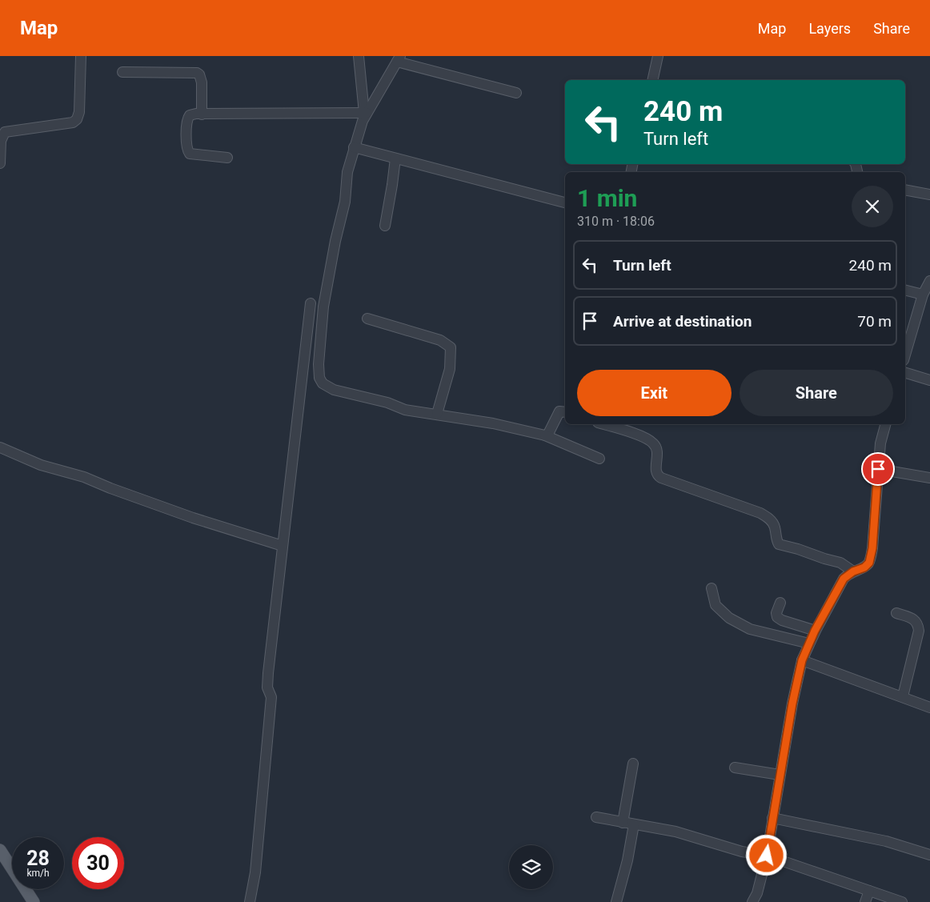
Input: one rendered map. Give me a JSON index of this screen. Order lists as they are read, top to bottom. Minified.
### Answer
{"page":{"header":"Map","nav":["Map","Layers","Share"],"turn":["240 m","Turn left"],"heading":["1 min","310 m · 18:06"],"list":[{"name":"Turn left","value":"240 m"},{"name":"Arrive at destination","value":"70 m"}],"buttons":["Exit","Share"],"speed":"28 km/h","limit":"30"}}
